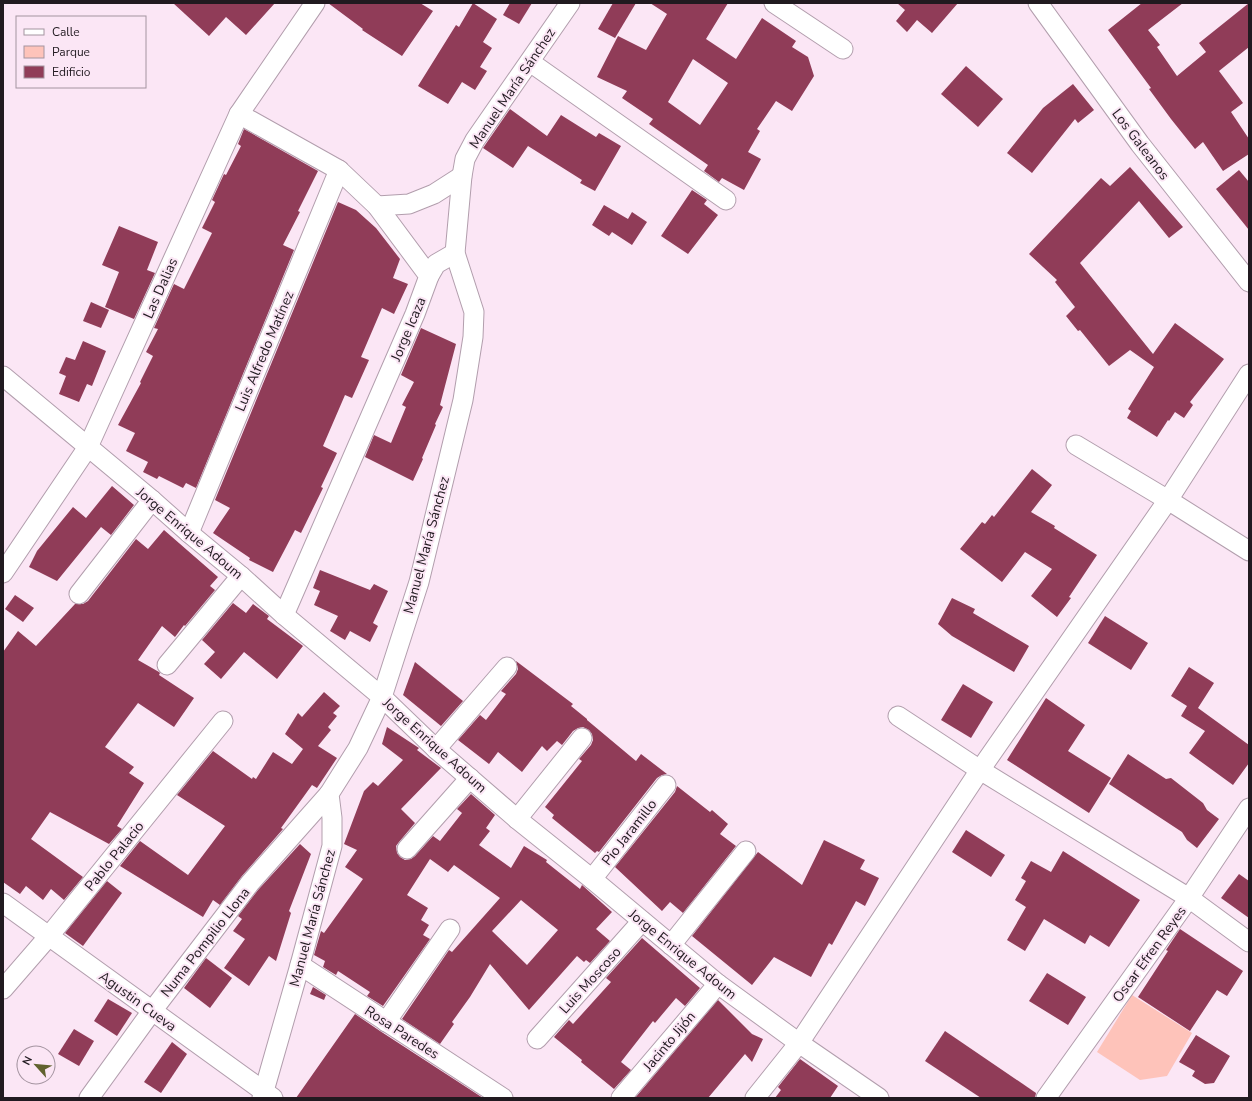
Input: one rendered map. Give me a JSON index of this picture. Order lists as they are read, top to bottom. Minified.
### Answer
{"streets":{"street":["Manuel María Sánchez","Los Galeanos","Las Dalias","Jorge Icaza","Luis Alfredo Matínez","Jorge Enrique Adoum","Pio Jaramillo","Pablo Palacio","Numa Pompilio Llona","Oscar Efren Reyes","Luis Moscoso","Agustin Cueva","Rosa Paredes","Jacinto Jijón"]},"crossings":[["Manuel María Sánchez","Jorge Icaza"],["Manuel María Sánchez","Jorge Enrique Adoum"],["Manuel María Sánchez","Numa Pompilio Llona"],["Manuel María Sánchez","Agustin Cueva"],["Manuel María Sánchez","Rosa Paredes"],["Las Dalias","Jorge Enrique Adoum"],["Jorge Icaza","Jorge Enrique Adoum"],["Luis Alfredo Matínez","Jorge Enrique Adoum"],["Jorge Enrique Adoum","Pio Jaramillo"],["Jorge Enrique Adoum","Luis Moscoso"],["Jorge Enrique Adoum","Jacinto Jijón"],["Pablo Palacio","Agustin Cueva"],["Numa Pompilio Llona","Agustin Cueva"]],"legend":["Calle","Parque","Edificio"],"north":"top left"}
